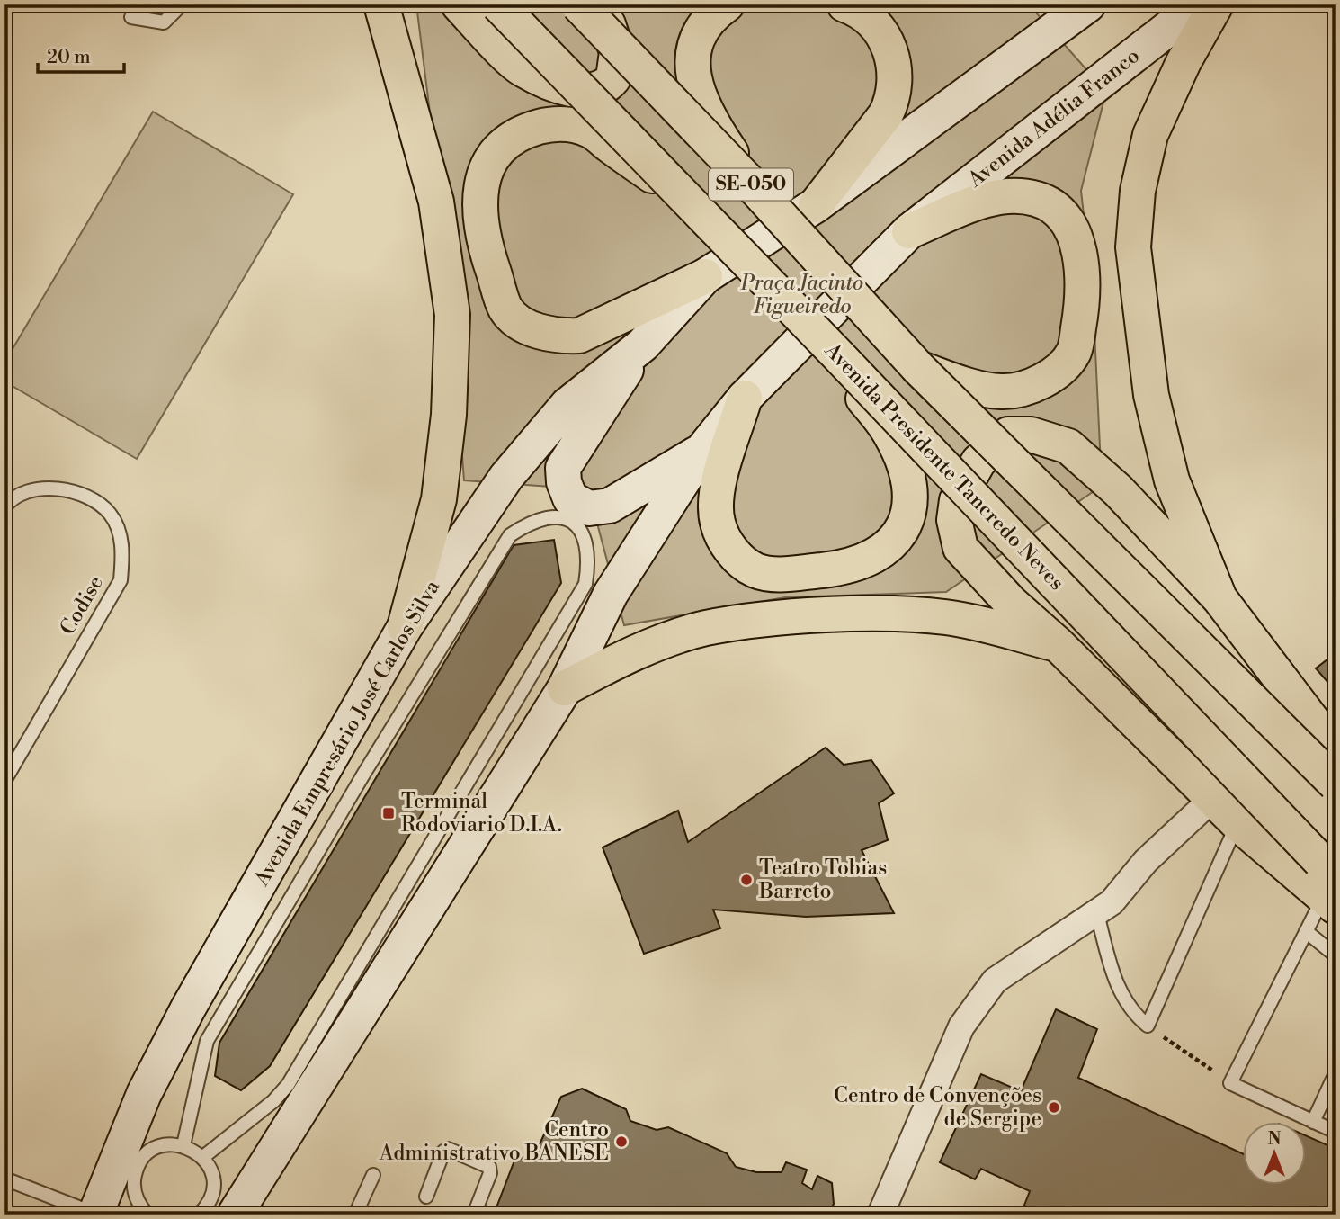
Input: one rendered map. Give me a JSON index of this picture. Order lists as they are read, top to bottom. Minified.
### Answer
{"streets":{"main road":["Avenida Adélia Franco","SE-050","Avenida Presidente Tancredo Neves","Avenida Empresário José Carlos Silva"],"lane":["Codise"]},"parks":["Praça Jacinto Figueiredo"],"places":{"transit":["Terminal Rodoviario D.I.A."],"other":["Teatro Tobias Barreto","Centro de Convenções de Sergipe","Centro Administrativo BANESE"]},"scale_bar":"20 m","north":"top"}
